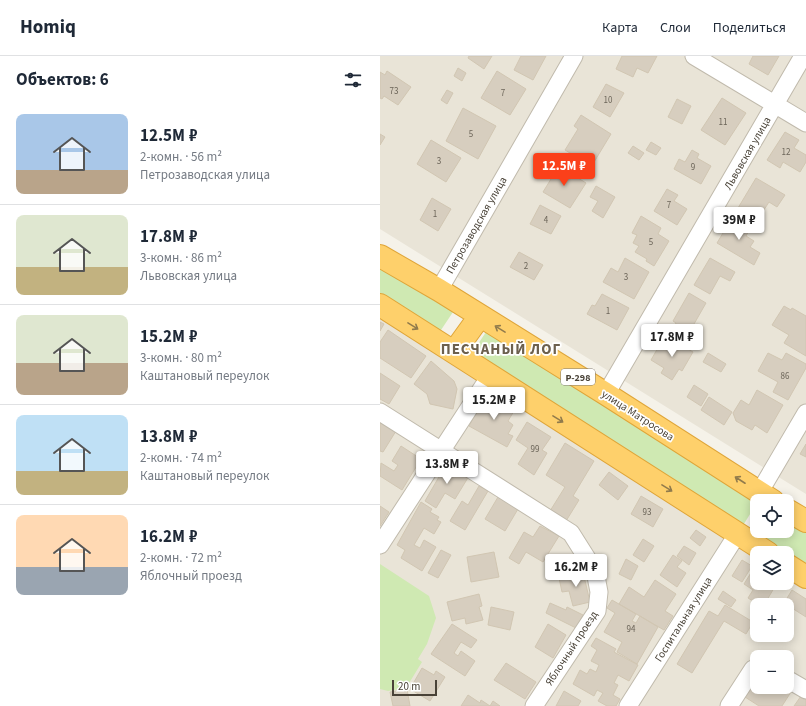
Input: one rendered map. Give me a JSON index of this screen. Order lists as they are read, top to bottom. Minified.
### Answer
{"streets":{"highway":["Р-298","улица Матросова"],"street":["Львовская улица","Петрозаводская улица","Госпитальная улица","Яблочный проезд"]},"crossings":[["Львовская улица","улица Матросова"],["Петрозаводская улица","улица Матросова"]],"districts":["ПЕСЧАНЫЙ ЛОГ"],"house_numbers":["73","7","10","11","5","12","3","9","7","1","4","5","2","3","1","86","99","93","94"],"scale_bar":"20 m","page":{"header":"Homiq","nav":["Карта","Слои","Поделиться"],"heading":"Объектов: 6","list":[{"name":"12.5M ₽","note":"2-комн. · 56 m² · Петрозаводская улица"},{"name":"17.8M ₽","note":"3-комн. · 86 m² · Львовская улица"},{"name":"15.2M ₽","note":"3-комн. · 80 m² · Каштановый переулок"},{"name":"13.8M ₽","note":"2-комн. · 74 m² · Каштановый переулок"},{"name":"16.2M ₽","note":"2-комн. · 72 m² · Яблочный проезд"}],"price":["12.5M ₽","39M ₽","17.8M ₽","15.2M ₽","13.8M ₽","16.2M ₽"],"map_buttons":["+","−"],"scale":"20 m"}}
